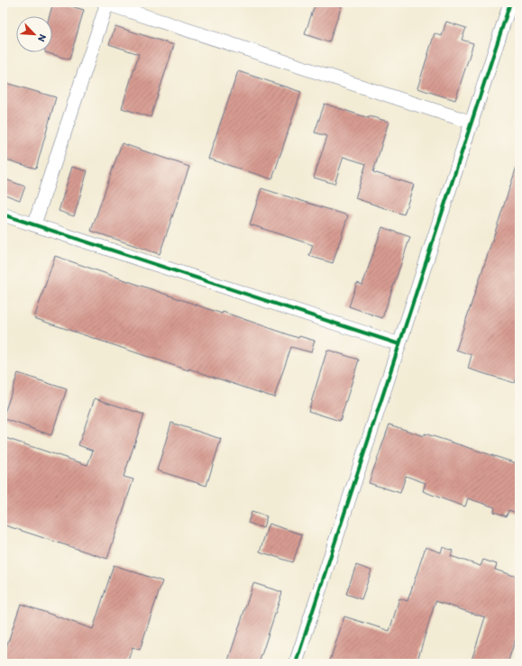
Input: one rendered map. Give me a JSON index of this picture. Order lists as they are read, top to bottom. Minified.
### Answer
{"north":"bottom right"}
